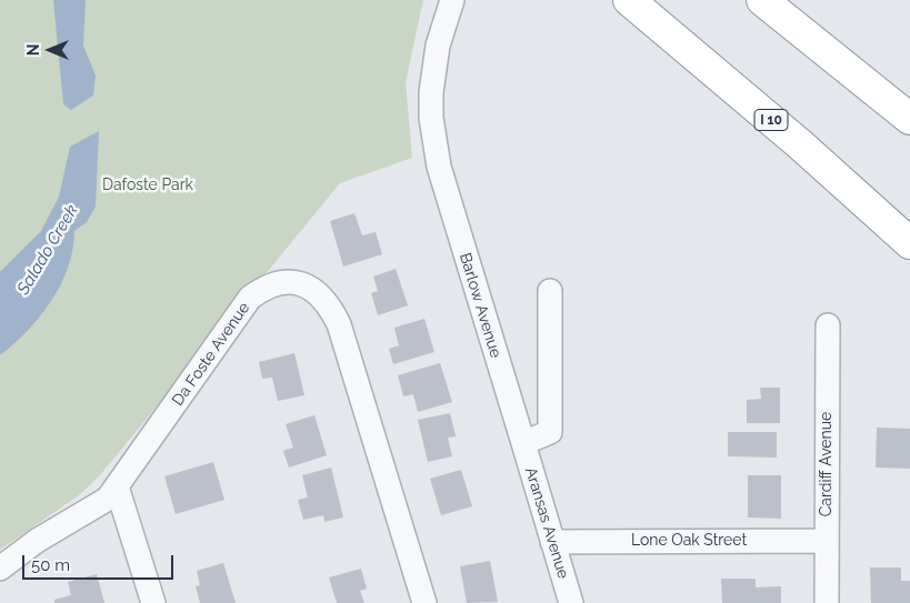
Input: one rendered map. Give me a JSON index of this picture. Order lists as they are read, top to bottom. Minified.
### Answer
{"streets":{"highway":["I 10"],"street":["Barlow Avenue","Da Foste Avenue","Cardiff Avenue","Aransas Avenue","Lone Oak Street"]},"crossings":[["Barlow Avenue","Aransas Avenue"],["Cardiff Avenue","Lone Oak Street"],["Aransas Avenue","Lone Oak Street"]],"water":["Salado Creek"],"parks":["Dafoste Park"],"scale_bar":"50 m","north":"left"}
